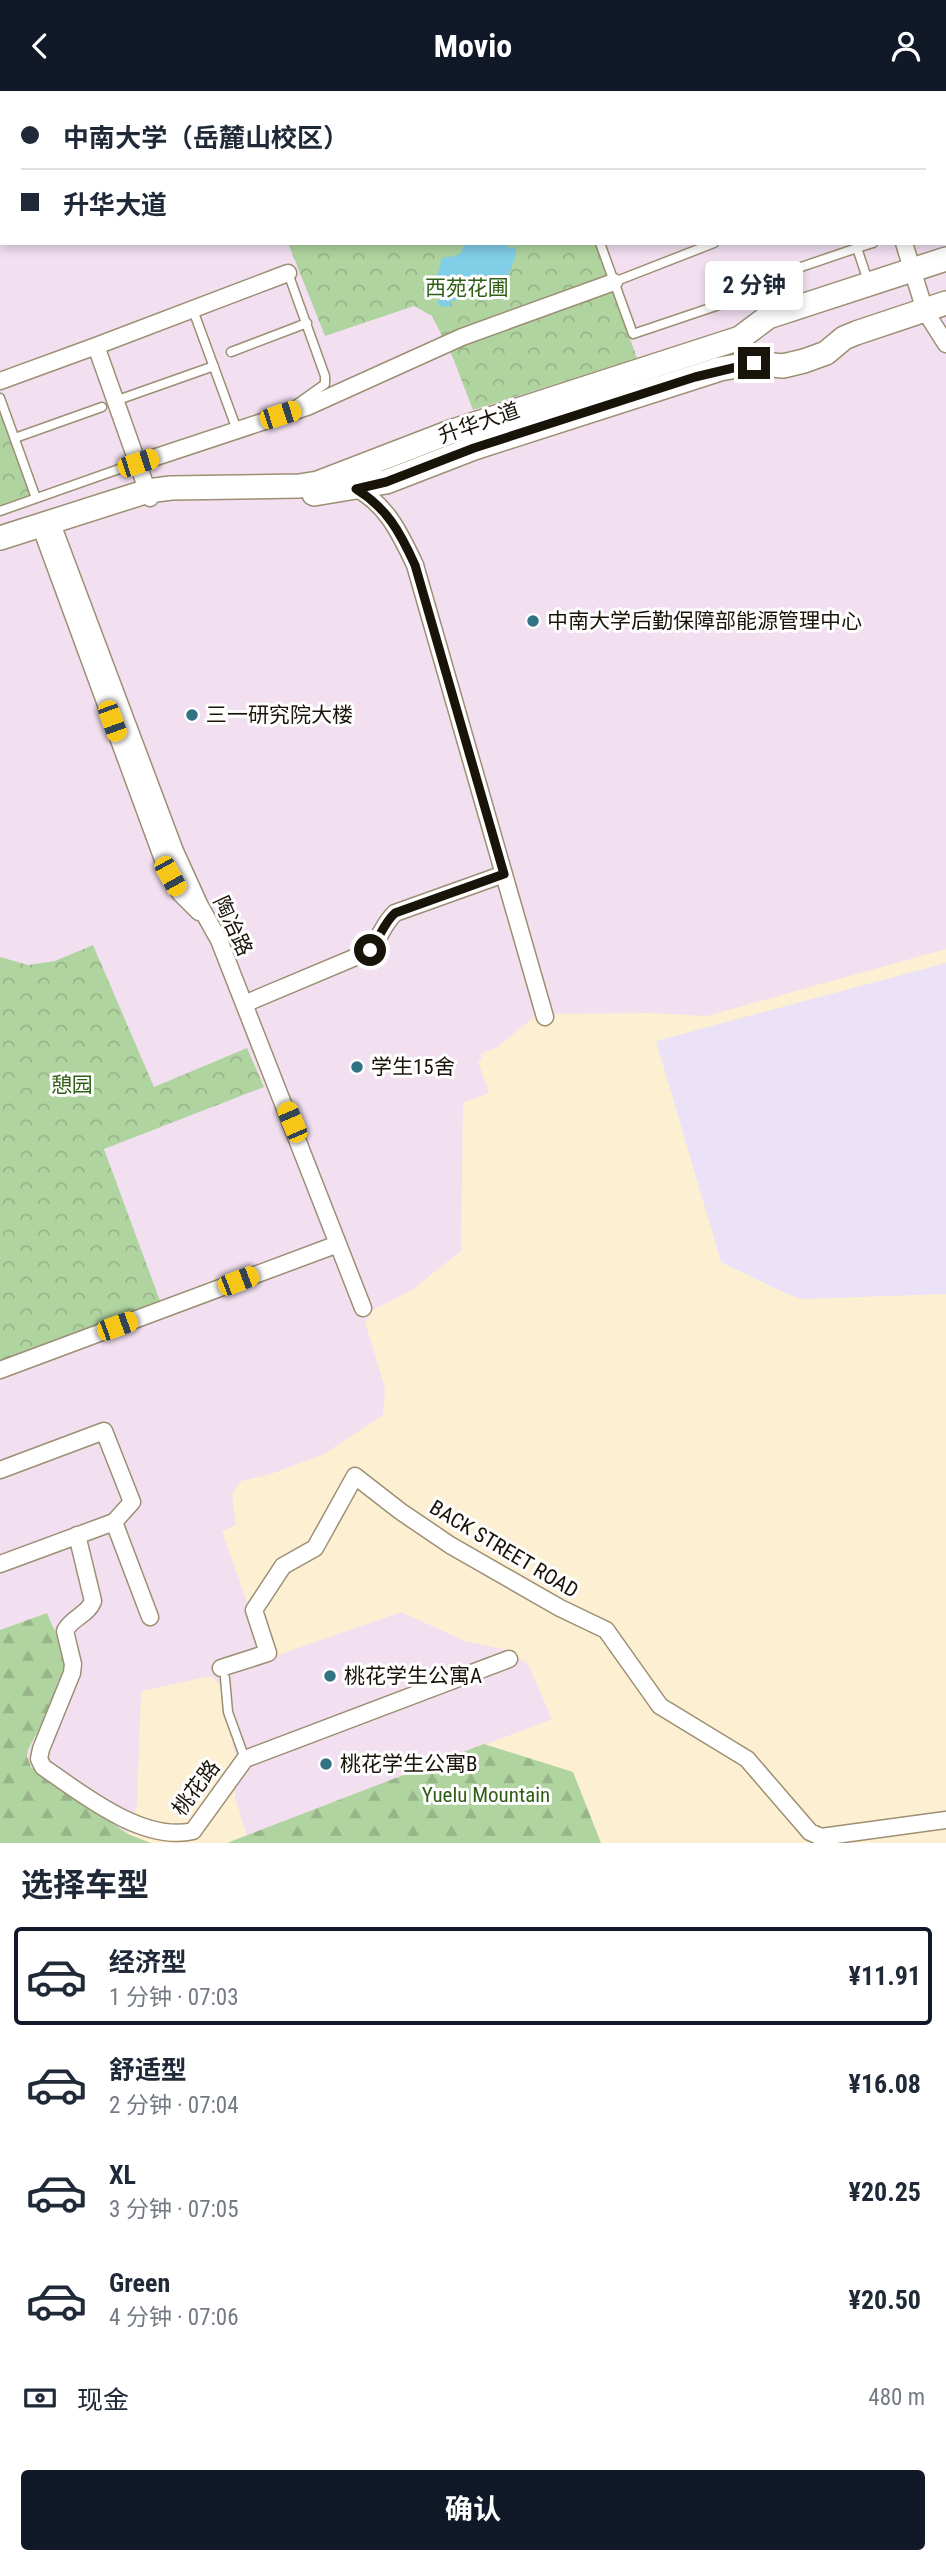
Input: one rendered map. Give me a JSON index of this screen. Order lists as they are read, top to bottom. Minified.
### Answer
{"streets":{"street":["升华大道","陶冶路","BACK STREET ROAD","桃花路"]},"crossings":[["升华大道","陶冶路"]],"parks":["西苑花圃","憩园","Yuelu Mountain"],"places":["中南大学后勤保障部能源管理中心","三一研究院大楼","学生15舍","桃花学生公寓A","桃花学生公寓B"],"page":{"header":"Movio","banner":["中南大学（岳麓山校区）","升华大道"],"bubble":"2 分钟","heading":"选择车型","list":[{"name":"经济型","note":"1 分钟 · 07:03","value":"¥11.91"},{"name":"舒适型","note":"2 分钟 · 07:04","value":"¥16.08"},{"name":"XL","note":"3 分钟 · 07:05","value":"¥20.25"},{"name":"Green","note":"4 分钟 · 07:06","value":"¥20.50"}],"pay":["现金","480 m"],"buttons":"确认"}}
